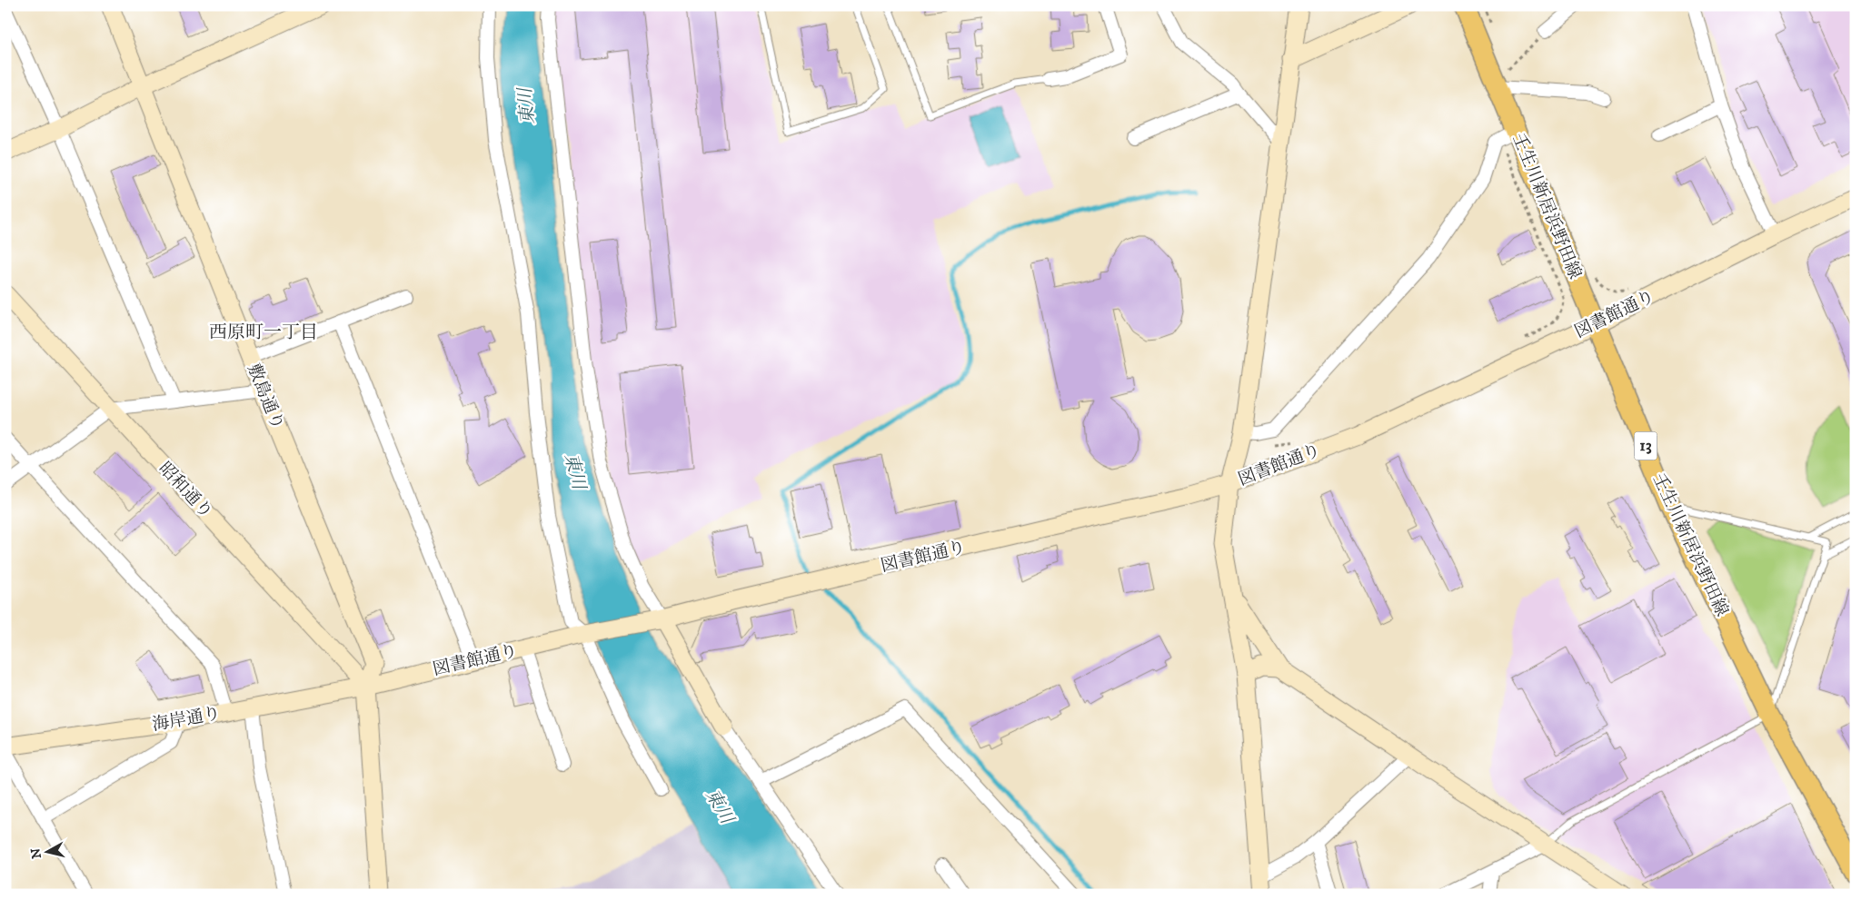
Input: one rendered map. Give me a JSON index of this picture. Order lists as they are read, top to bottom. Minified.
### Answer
{"streets":{"main road":["壬生川新居浜野田線","13"],"street":["図書館通り","敷島通り","昭和通り","海岸通り"]},"crossings":[["壬生川新居浜野田線","図書館通り"],["図書館通り","敷島通り"],["図書館通り","昭和通り"],["図書館通り","海岸通り"],["敷島通り","昭和通り"],["敷島通り","海岸通り"],["昭和通り","海岸通り"]],"districts":["西原町一丁目"],"water":["東川"],"north":"left"}
